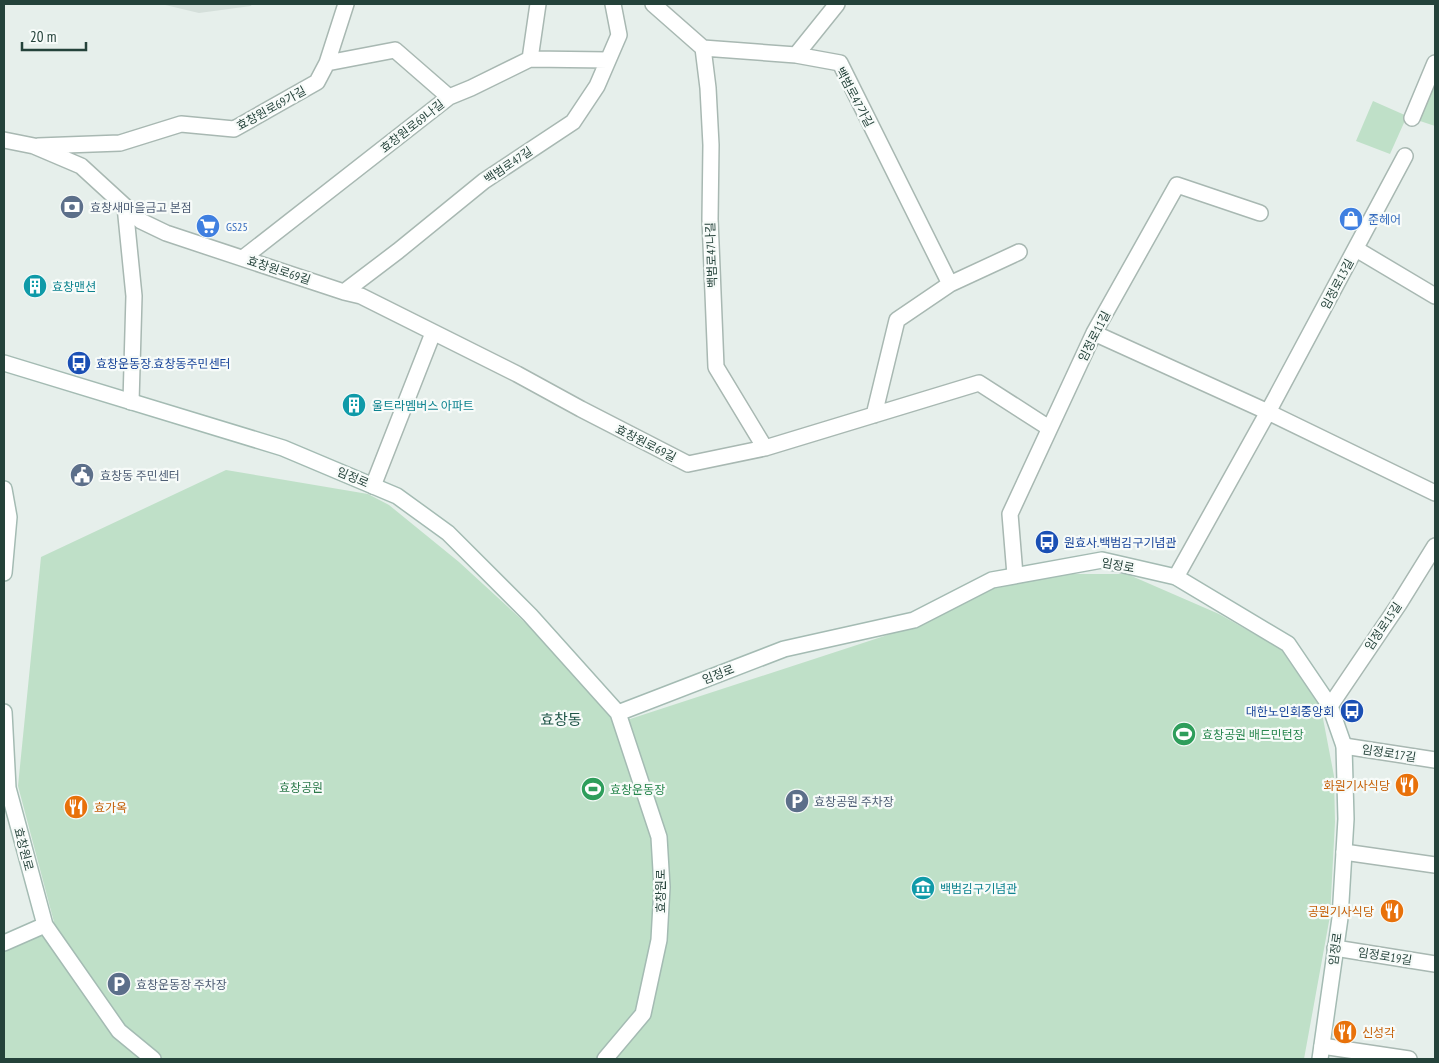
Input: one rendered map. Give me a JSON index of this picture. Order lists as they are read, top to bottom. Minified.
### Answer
{"streets":{"street":["백범로47가길","효창원로69가길","효창원로69나길","백범로47길","백범로47나길","효창원로69길","임정로13길","임정로11길","임정로","임정로15길","임정로17길","효창원로","임정로19길"]},"crossings":[["백범로47가길","백범로47나길"],["효창원로69가길","효창원로69길"],["효창원로69나길","백범로47길"],["효창원로69나길","효창원로69길"],["백범로47길","효창원로69길"],["백범로47나길","효창원로69길"],["효창원로69길","임정로11길"],["임정로13길","임정로"],["임정로11길","임정로"],["임정로","임정로15길"],["임정로","임정로17길"],["임정로","효창원로"],["임정로","임정로19길"]],"districts":["효창동"],"parks":["효창공원"],"places":{"bank":["효창새마을금고 본점"],"shop":["준헤어"],"supermarket":["GS25"],"building":["효창맨션","울트라멤버스 아파트"],"bus stop":["효창운동장.효창동주민센터","원효사.백범김구기념관","대한노인회중앙회"],"public building":["효창동 주민센터"],"sports":["효창공원 배드민턴장","효창운동장"],"restaurant":["화원기사식당","효가옥","공원기사식당","신성각"],"parking":["효창공원 주차장","효창운동장 주차장"],"museum":["백범김구기념관"]},"scale_bar":"20 m"}
